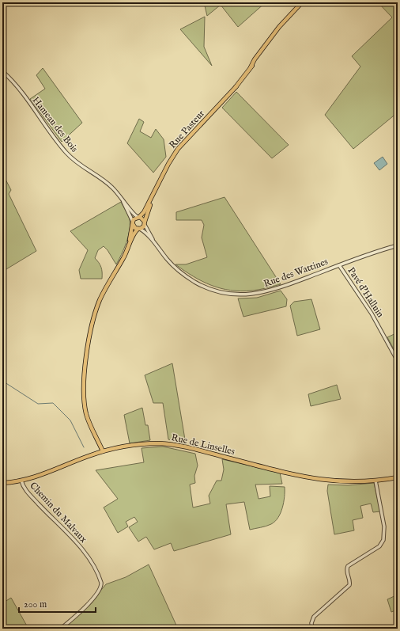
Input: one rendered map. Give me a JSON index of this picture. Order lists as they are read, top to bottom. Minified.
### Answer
{"streets":{"main road":["Rue Pasteur","Rue de Linselles"],"street":["Hameau des Bois","Rue des Wattines","Pavé d'Halluin","Chemin du Malvaux"]},"crossings":[["Hameau des Bois","Rue Pasteur"],["Hameau des Bois","Rue des Wattines"],["Rue Pasteur","Rue des Wattines"],["Rue des Wattines","Pavé d'Halluin"],["Rue de Linselles","Chemin du Malvaux"]],"scale_bar":"200 m"}
